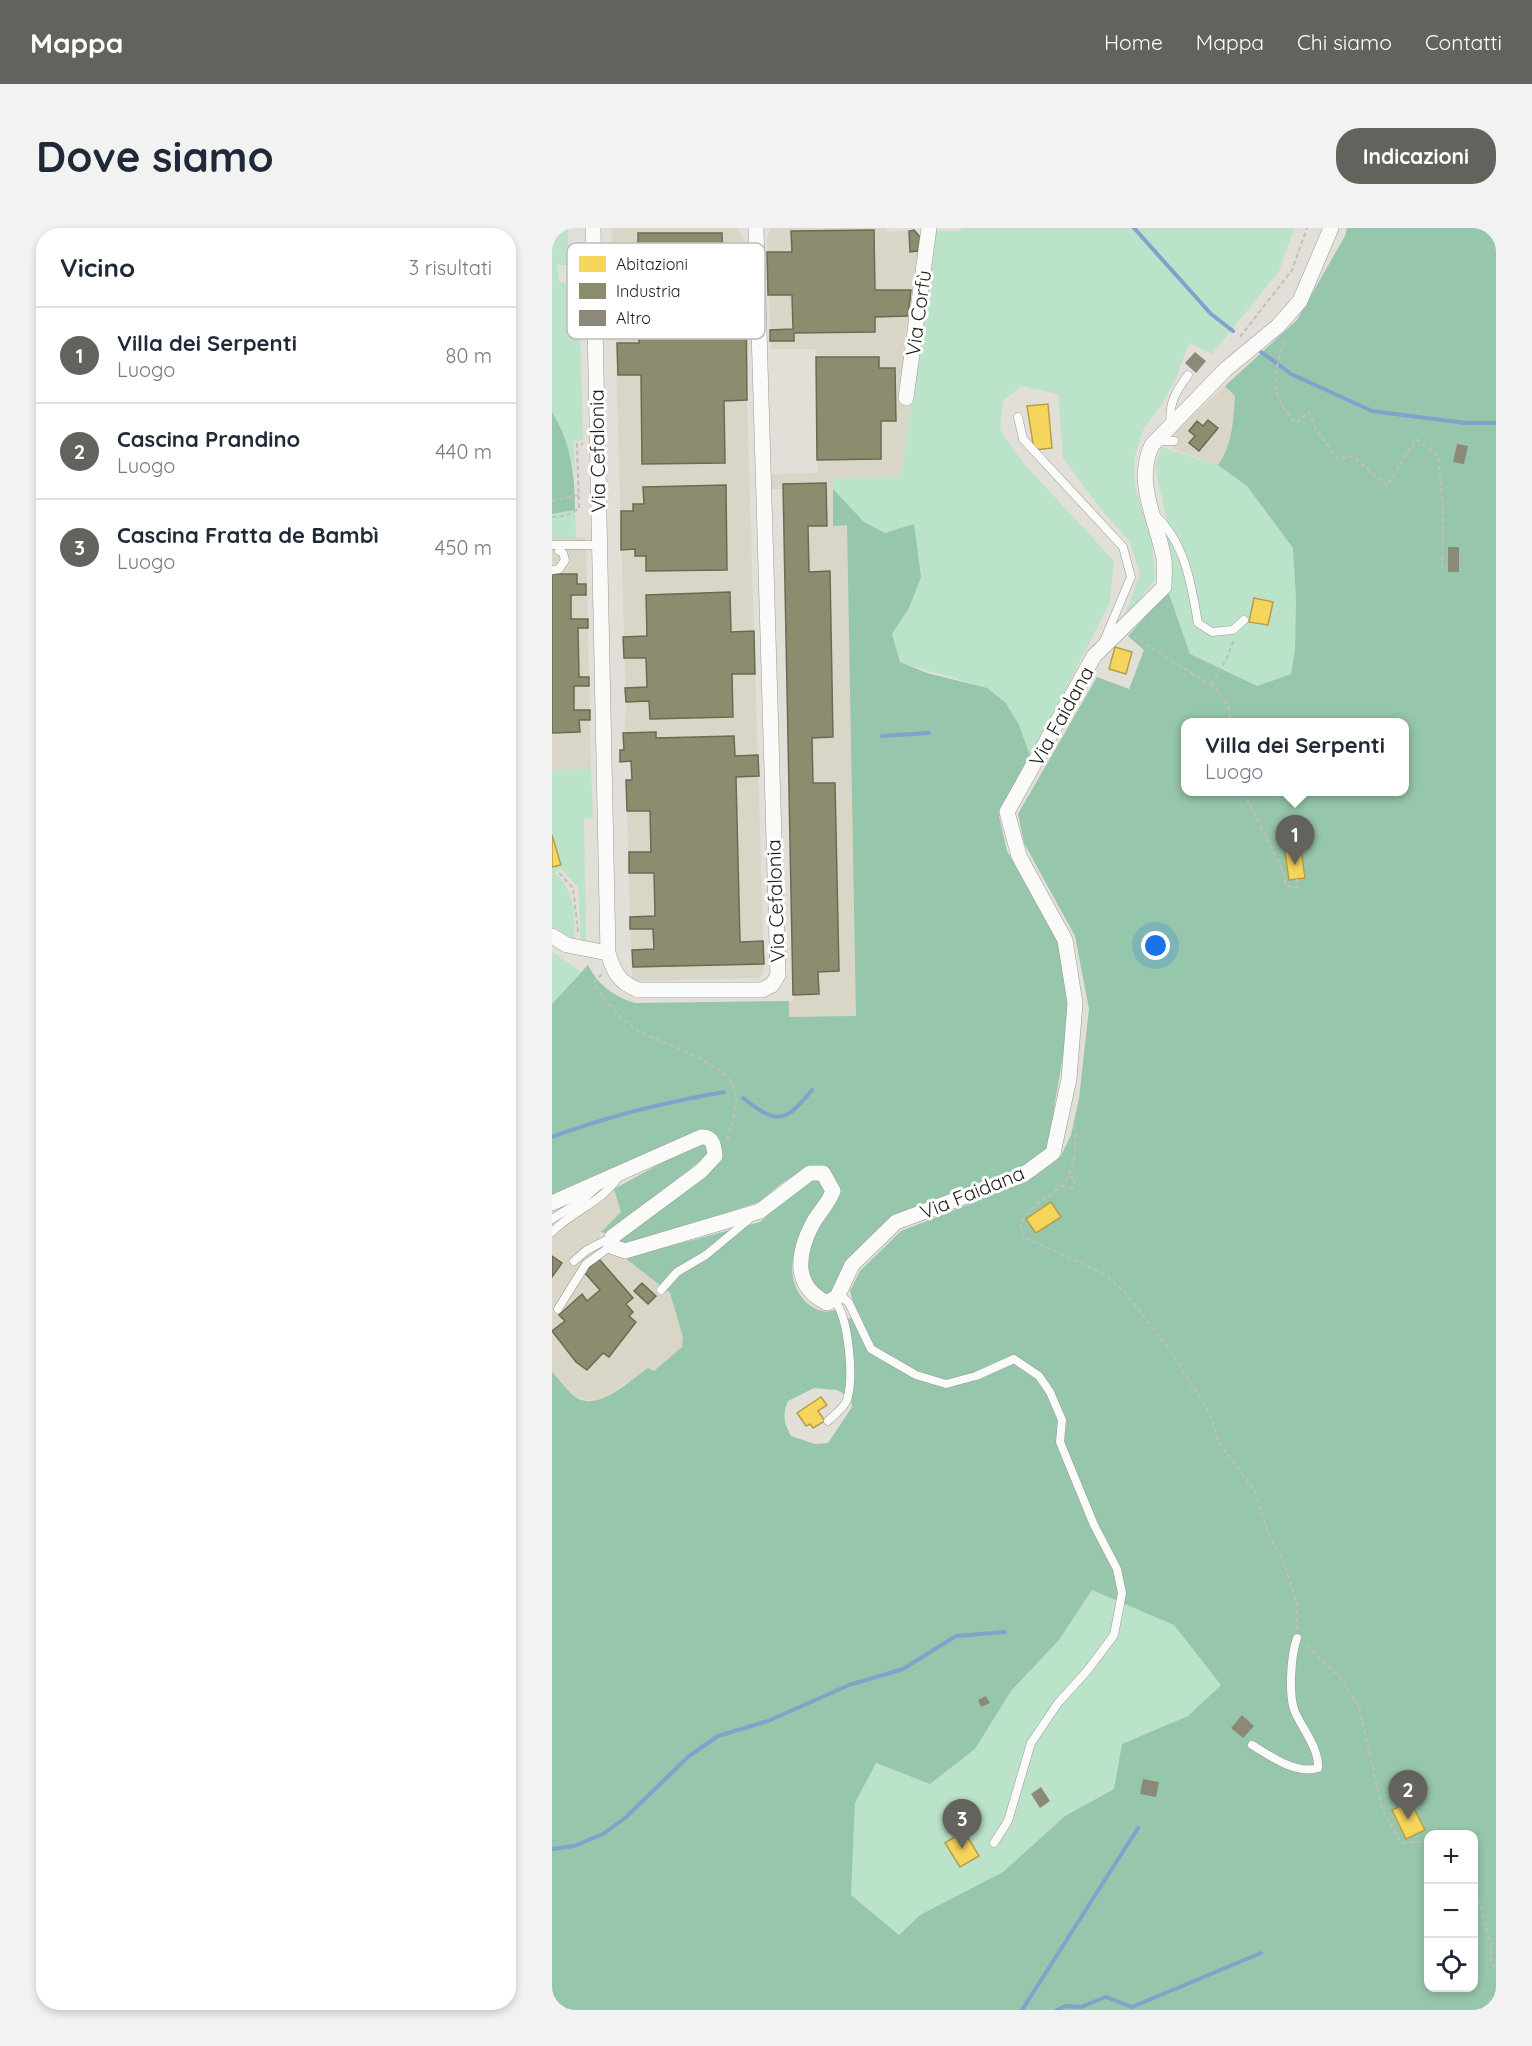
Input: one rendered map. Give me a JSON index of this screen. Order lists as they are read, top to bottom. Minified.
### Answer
{"streets":{"street":["Via Corfù","Via Cefalonia","Via Faidana"]},"legend":["Abitazioni","Industria","Altro"],"page":{"header":"Mappa","nav":["Home","Mappa","Chi siamo","Contatti"],"buttons":"Indicazioni","title":"Dove siamo","heading":["Vicino","3 risultati"],"list":[{"mark":"1","name":"Villa dei Serpenti","note":"Luogo","value":"80 m"},{"mark":"2","name":"Cascina Prandino","note":"Luogo","value":"440 m"},{"mark":"3","name":"Cascina Fratta de Bambì","note":"Luogo","value":"450 m"}],"popup":["Villa dei Serpenti","Luogo"],"pins":["1","2","3"],"map_buttons":["+","−"]}}
